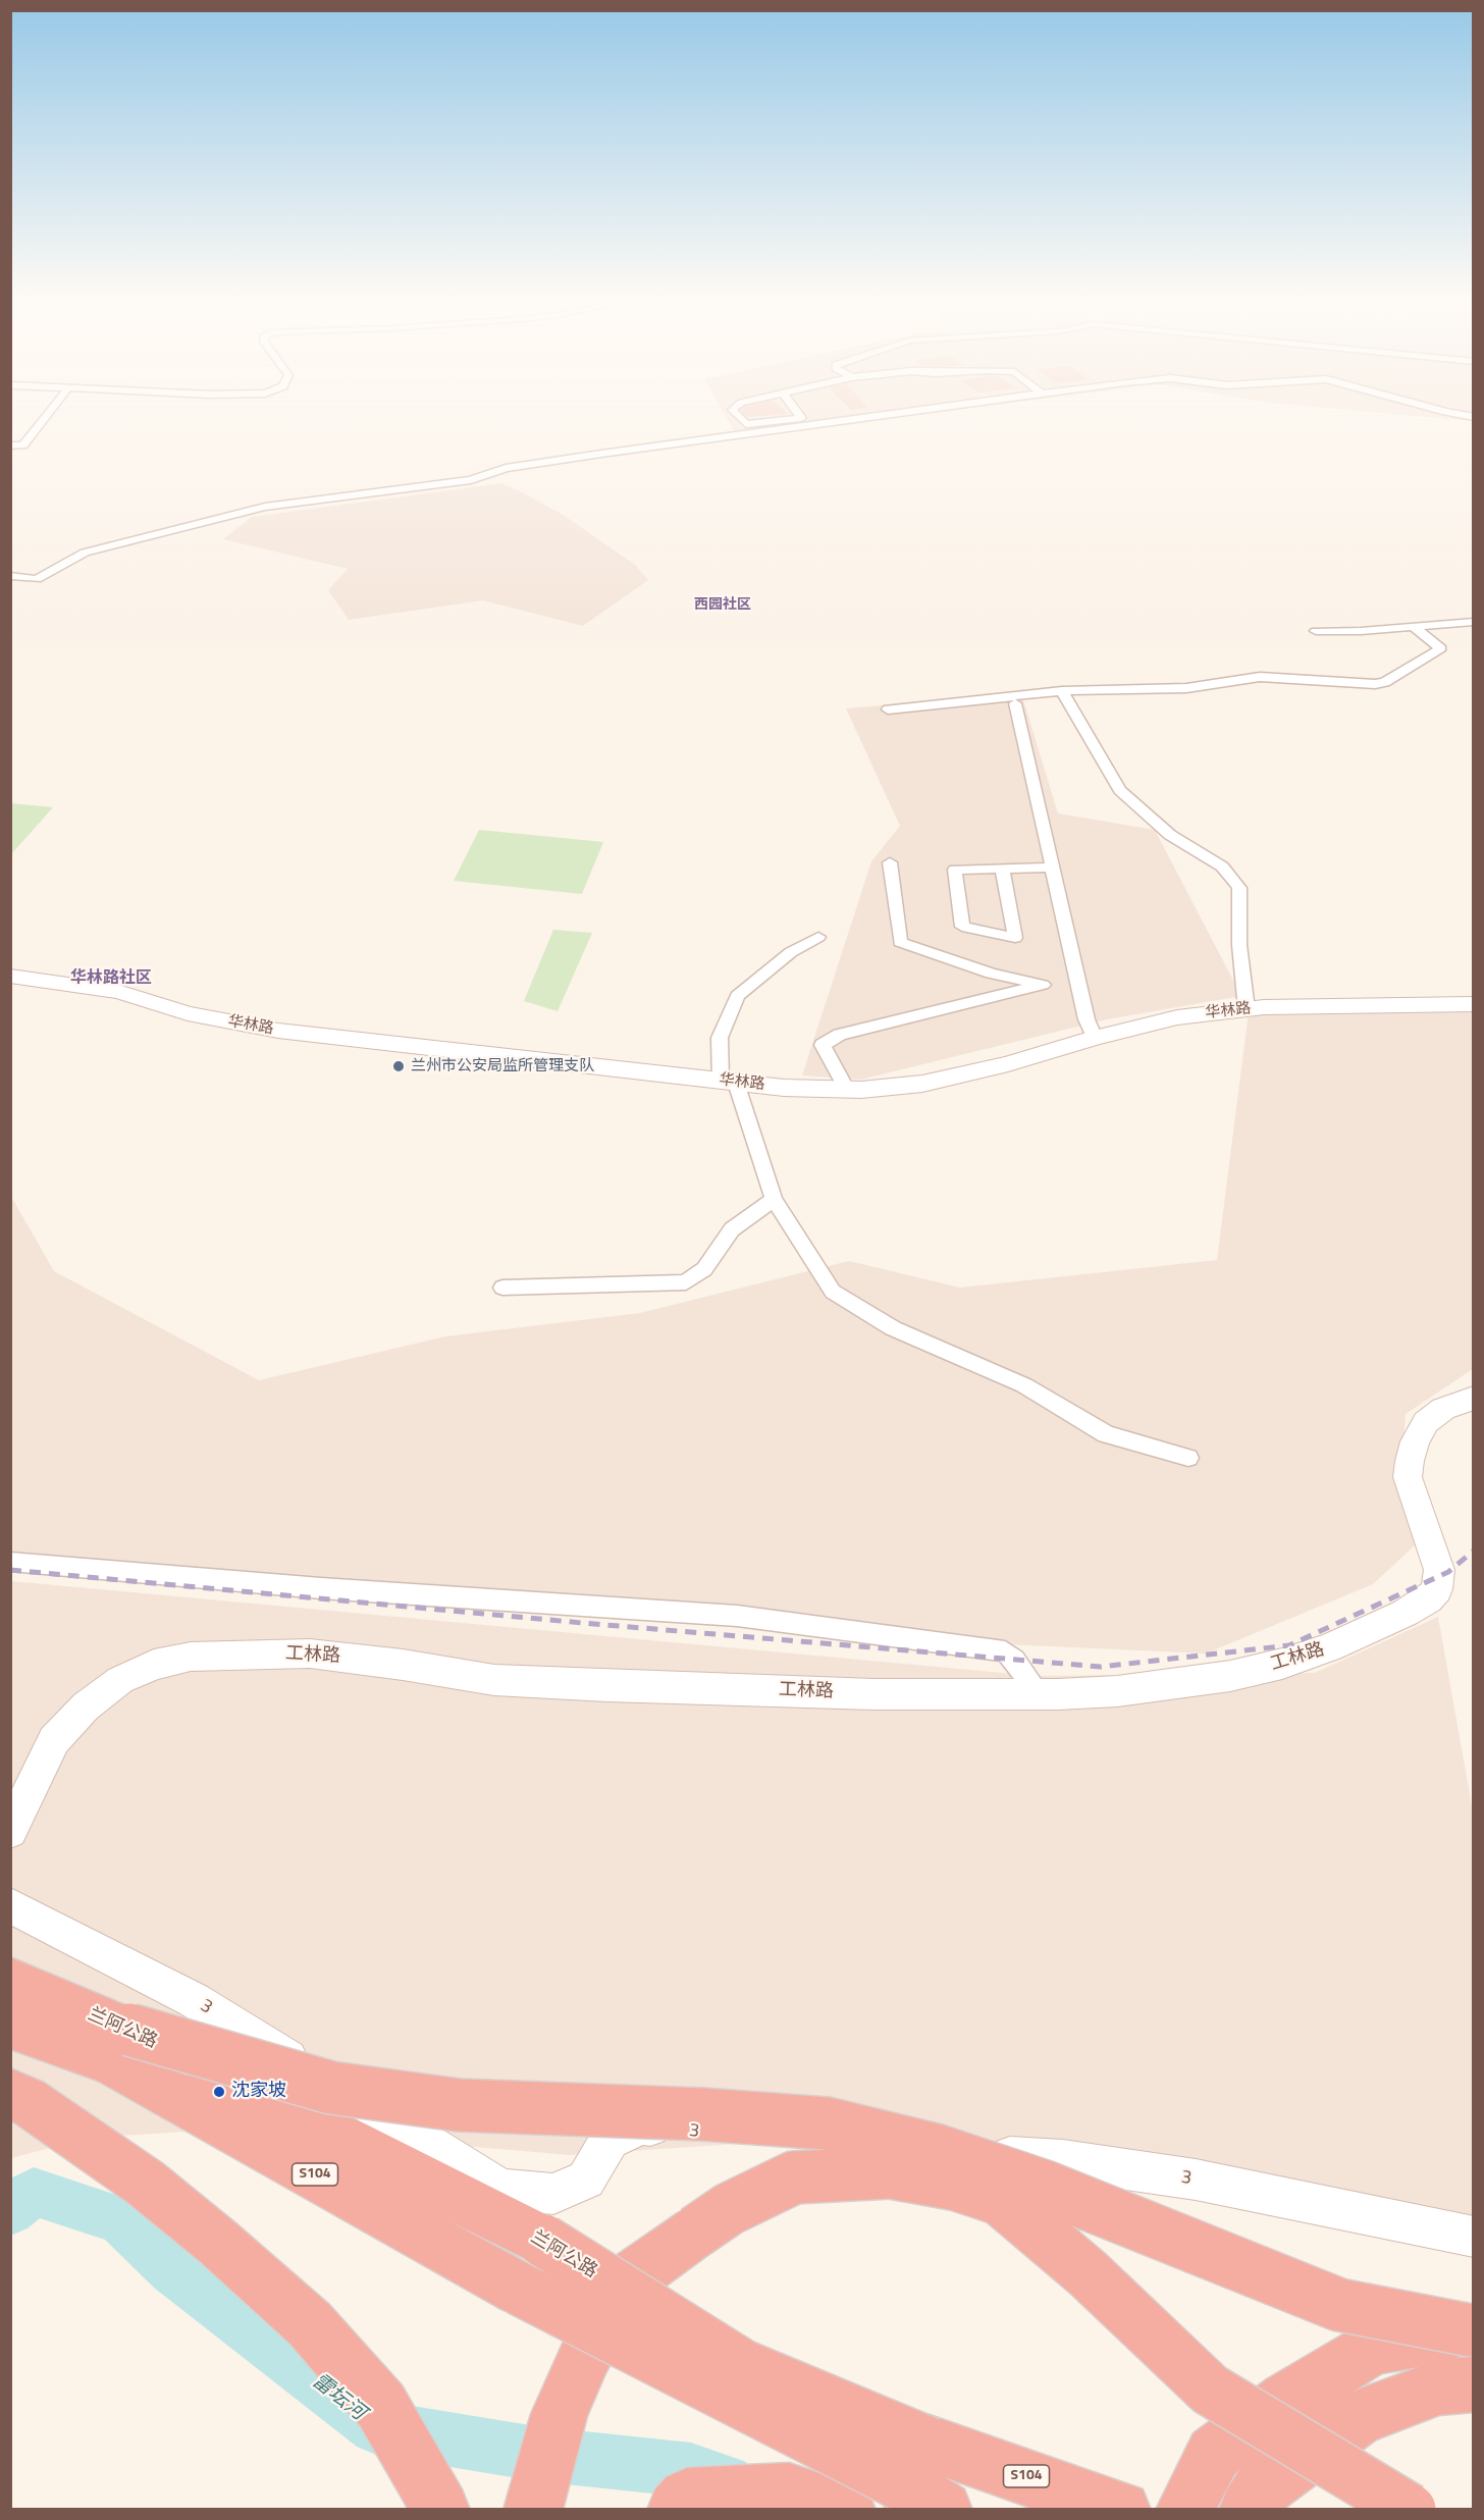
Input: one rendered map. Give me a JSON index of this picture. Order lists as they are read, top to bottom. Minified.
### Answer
{"streets":{"highway":["兰阿公路","S104"],"street":["华林路","工林路","3"]},"districts":["西园社区","华林路社区"],"water":["雷坛河"],"places":["兰州市公安局监所管理支队","沈家坡"]}
